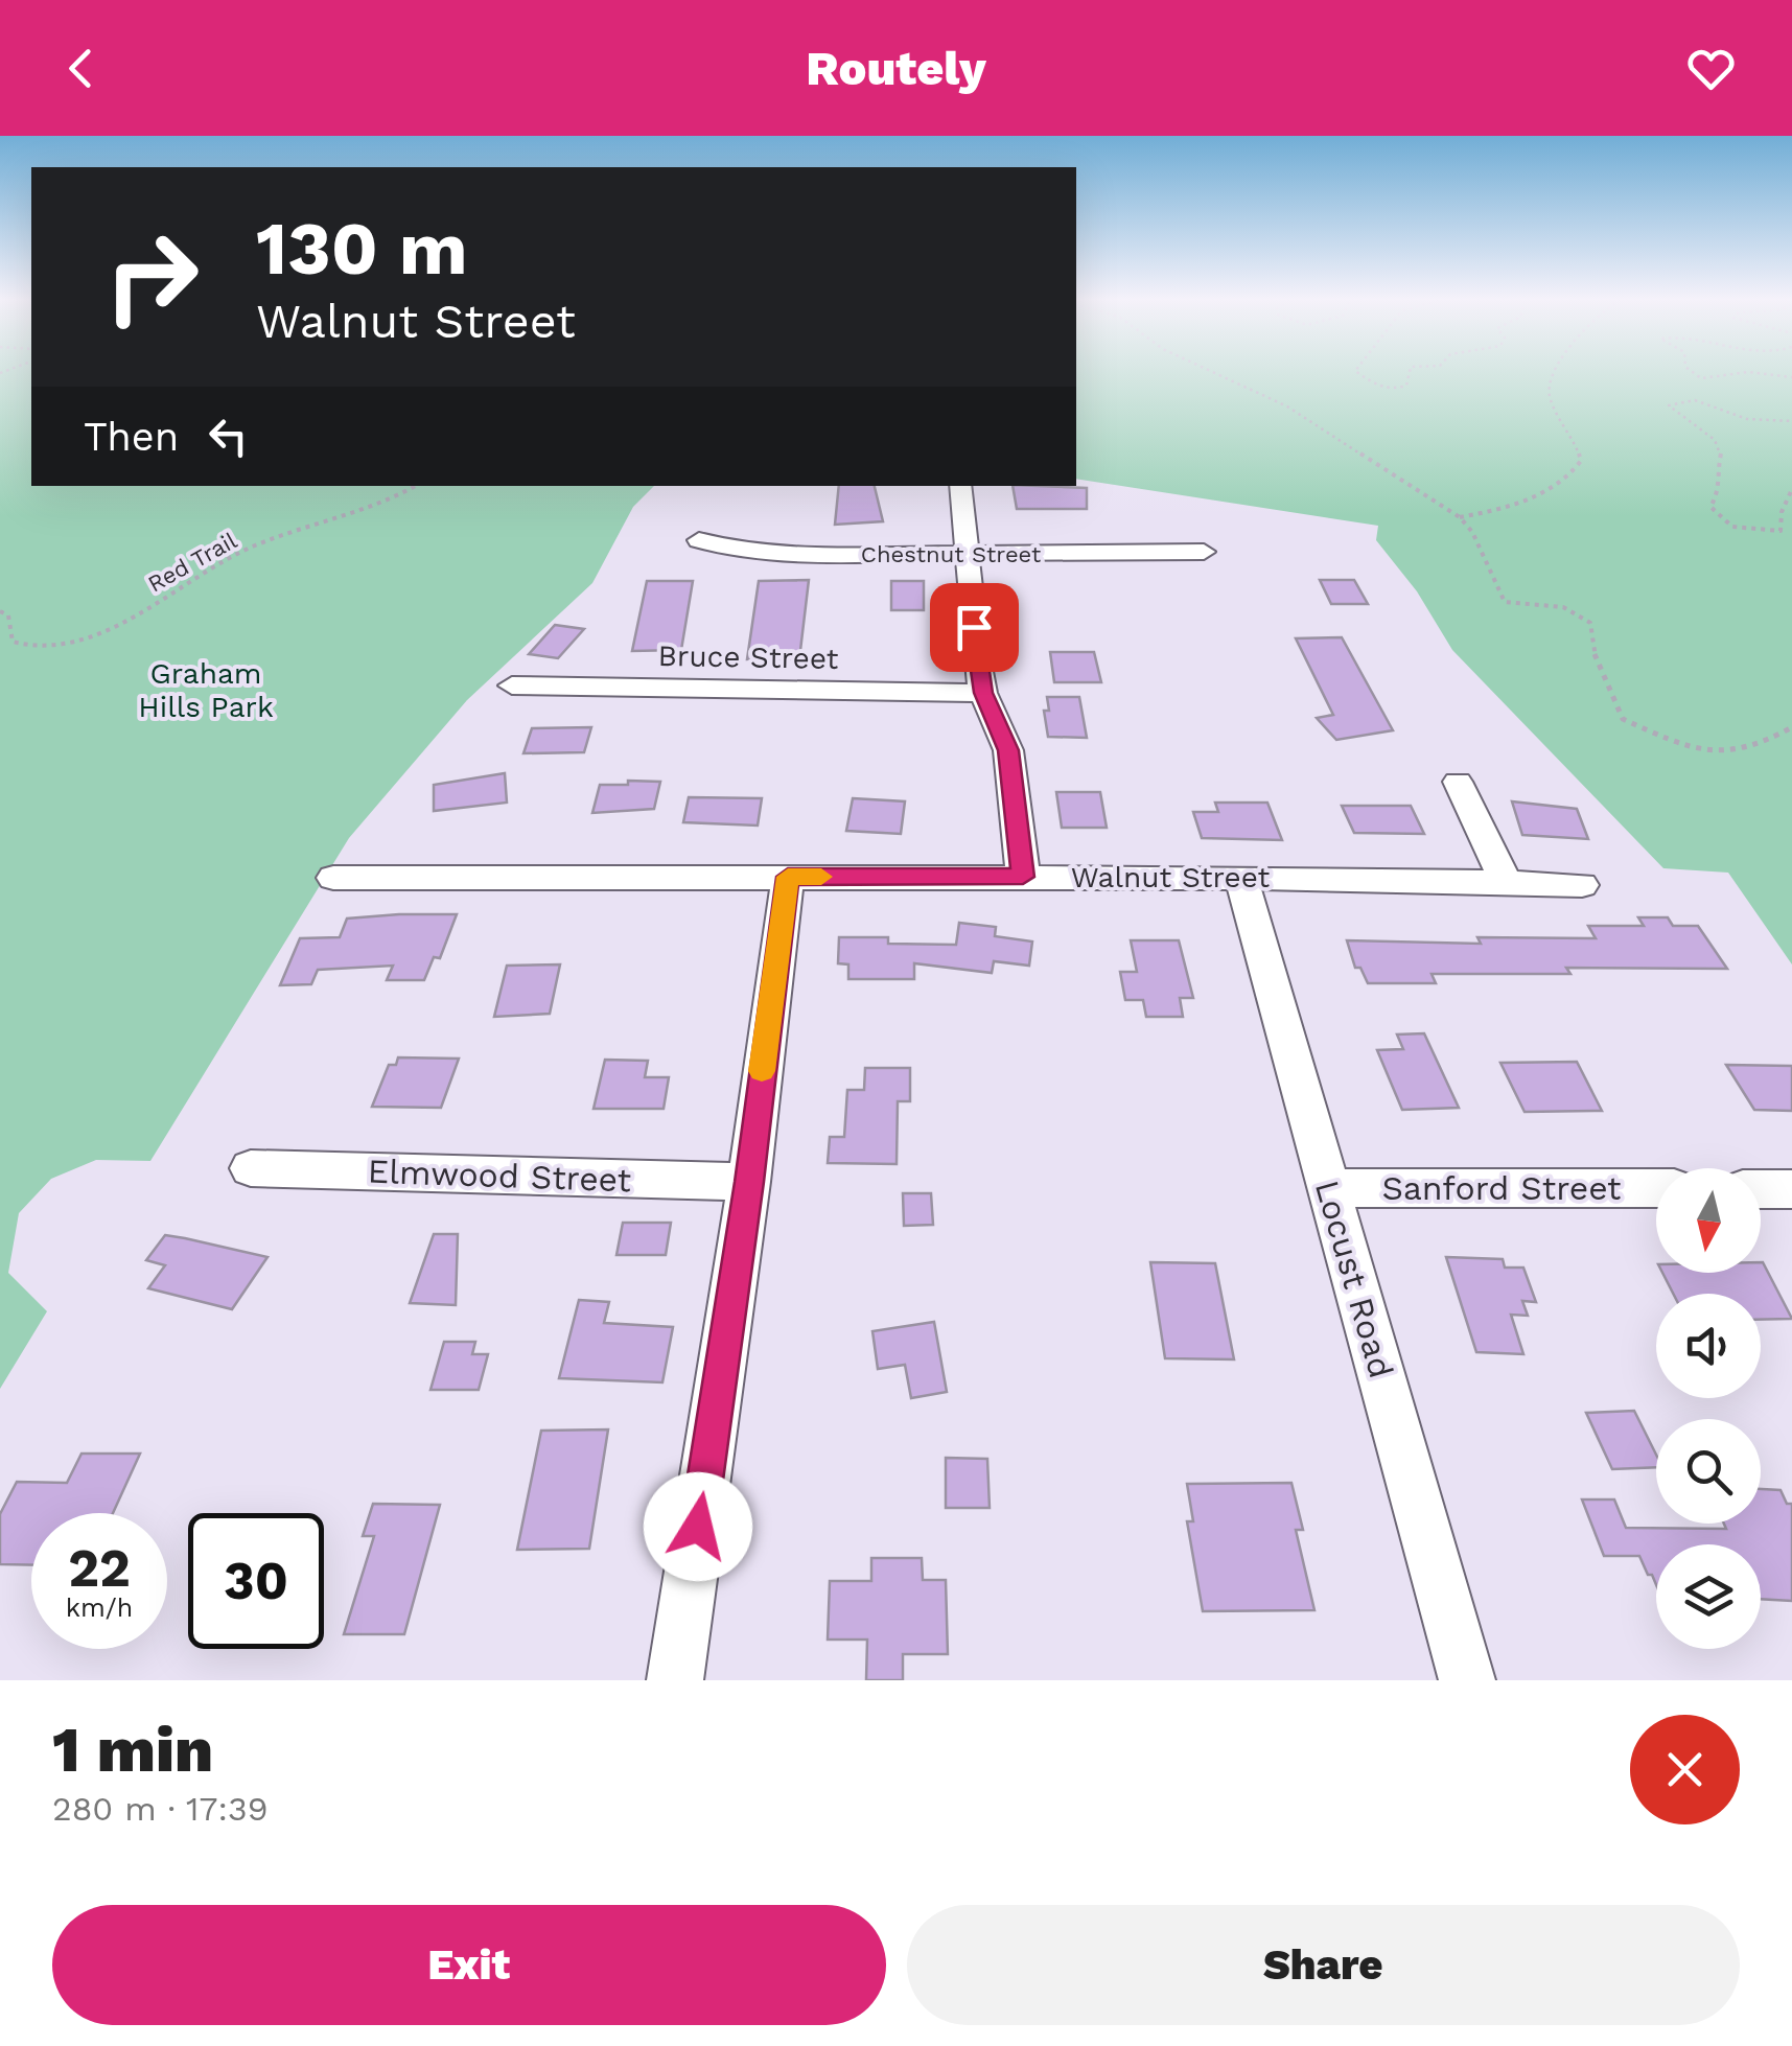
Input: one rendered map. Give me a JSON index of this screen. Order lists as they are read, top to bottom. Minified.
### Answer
{"streets":{"street":["Chestnut Street","Bruce Street","Walnut Street","Elmwood Street","Sanford Street","Locust Road"],"path":["Red Trail"]},"crossings":[["Walnut Street","Locust Road"],["Sanford Street","Locust Road"]],"parks":["Graham Hills Park"],"north":"bottom","page":{"header":"Routely","turn":["130 m","Walnut Street"],"then":"Then","speed":"22 km/h","limit":"30","heading":["1 min","280 m · 17:39"],"buttons":["Exit","Share"]}}
